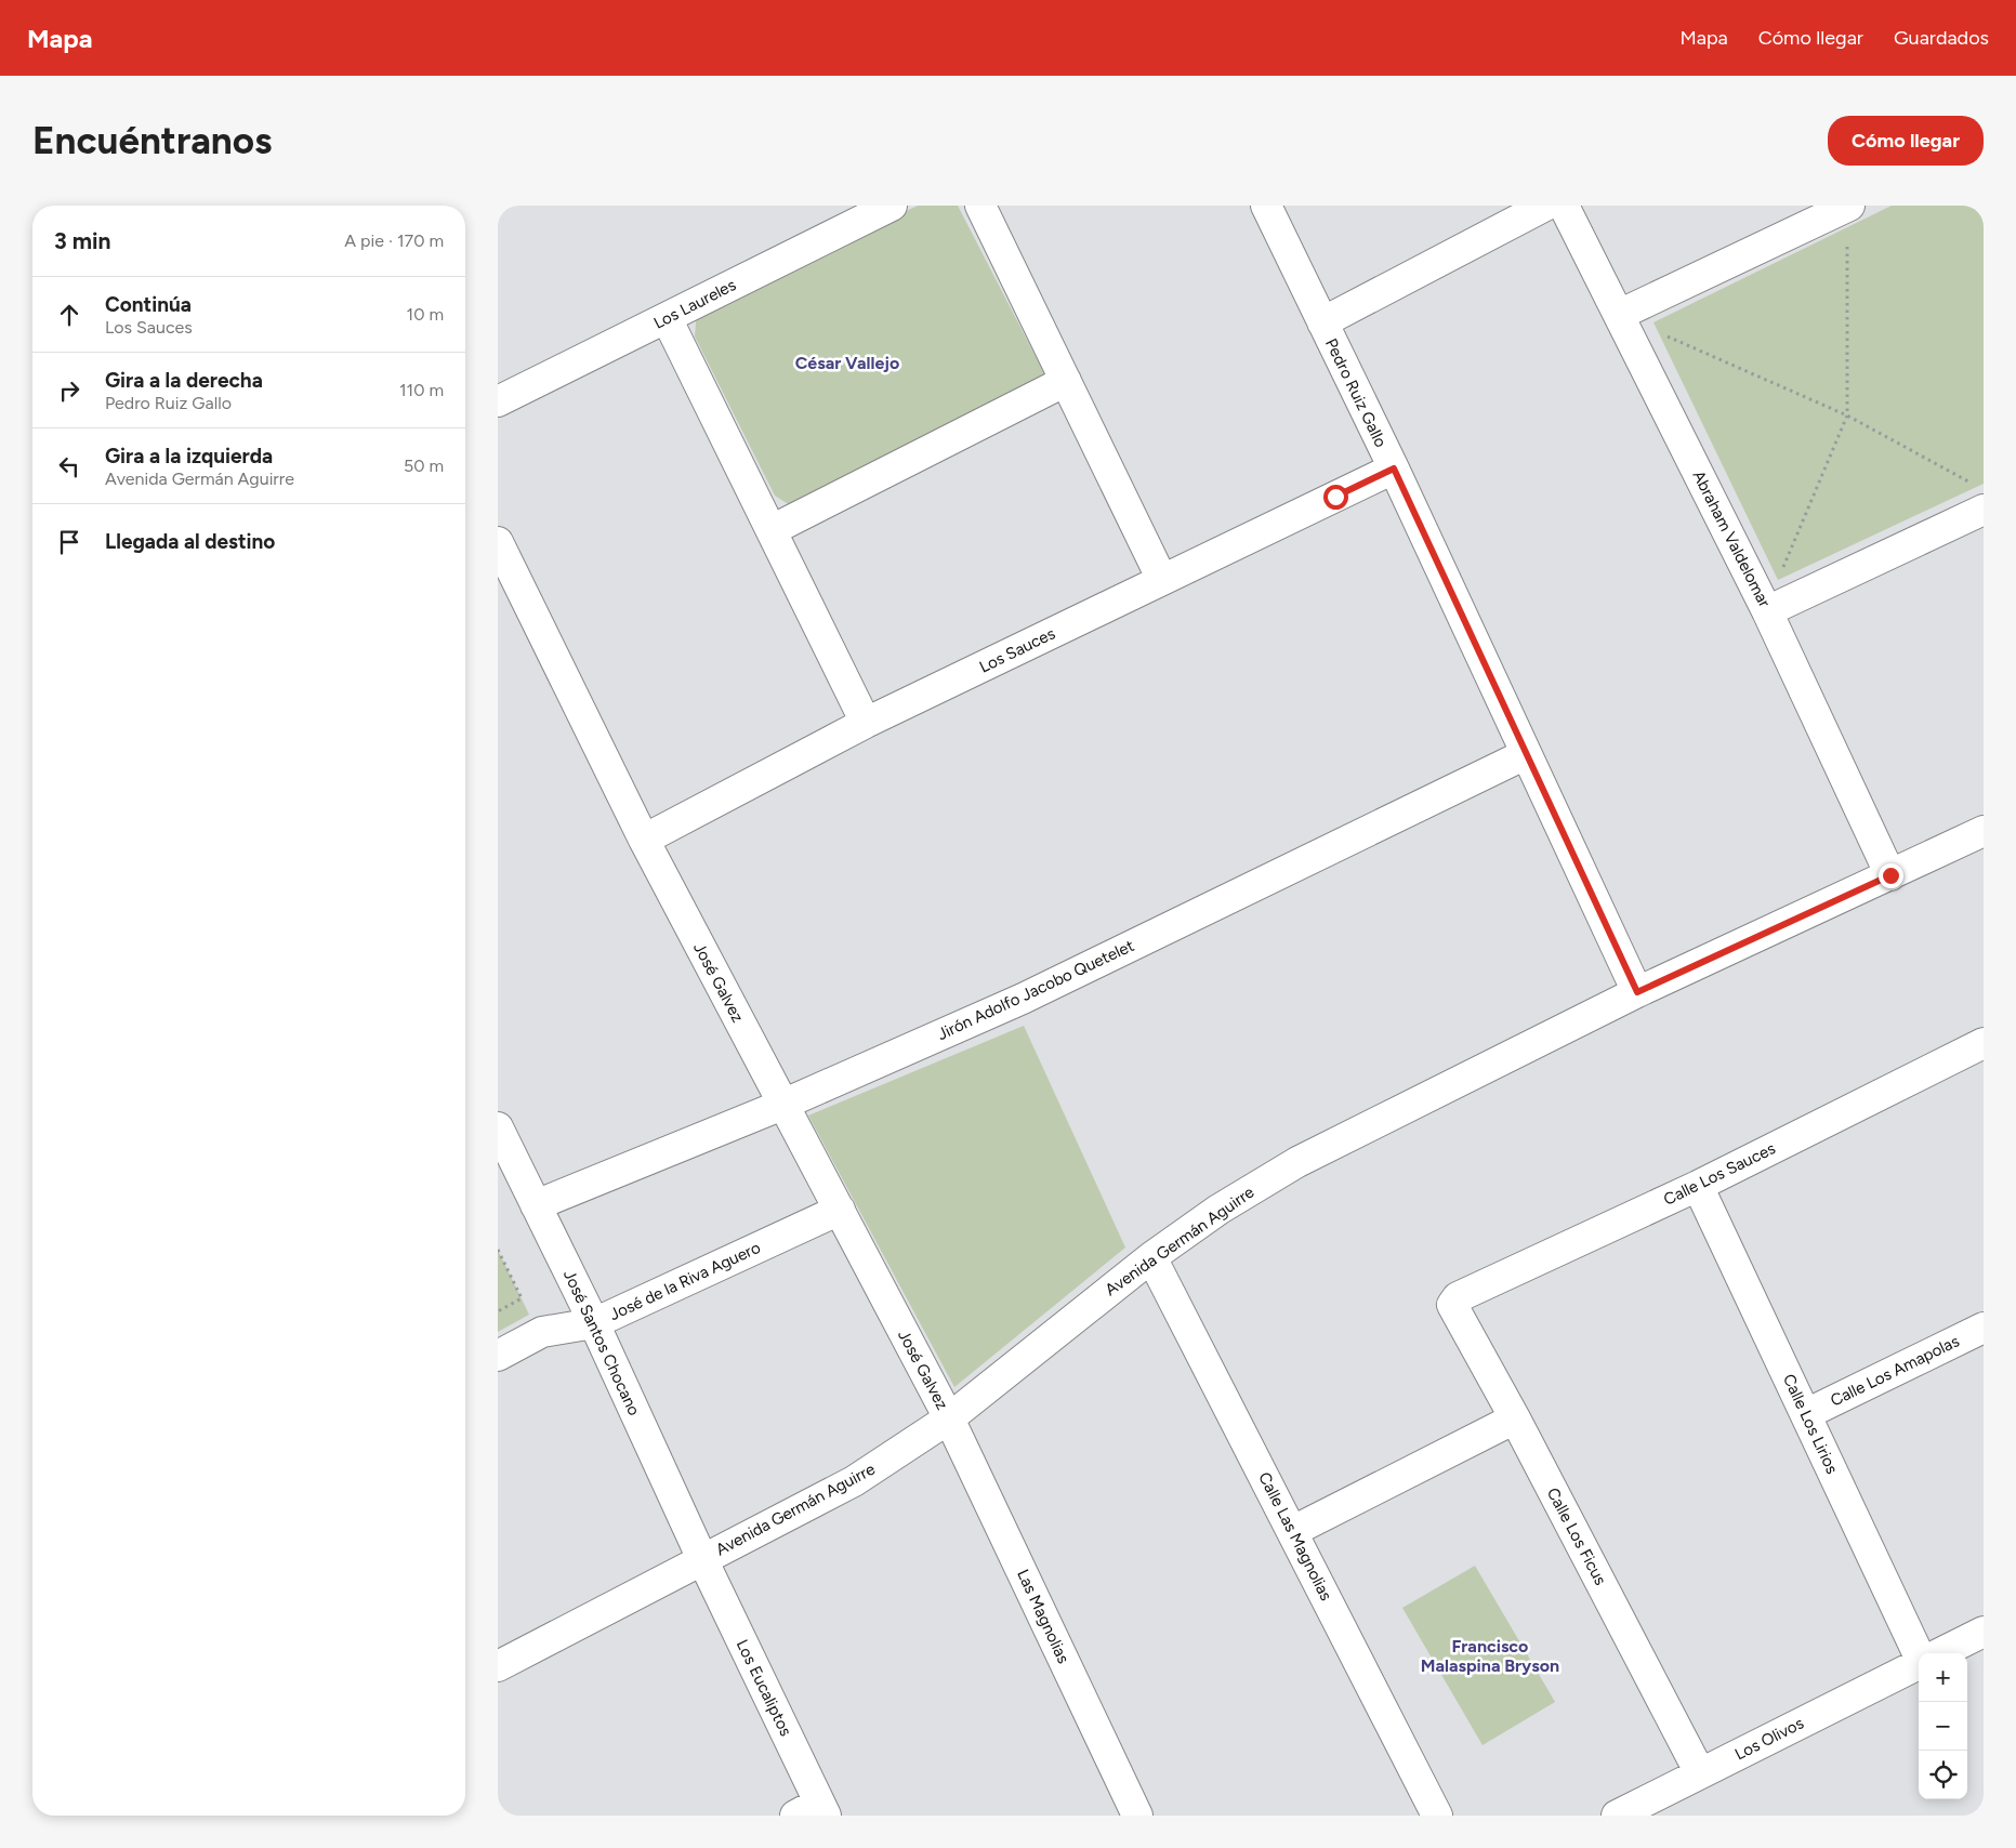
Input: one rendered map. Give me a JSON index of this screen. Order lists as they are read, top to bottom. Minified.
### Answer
{"streets":{"street":["Los Laureles","Pedro Ruiz Gallo","Abraham Valdelomar","Los Sauces","José Galvez","Jirón Adolfo Jacobo Quetelet","Calle Los Sauces","Avenida Germán Aguirre","José de la Riva Aguero","José Santos Chocano","Calle Los Amapolas","Calle Los Lirios","Calle Las Magnolias","Calle Los Ficus","Las Magnolias","Los Eucaliptos","Los Olivos"]},"crossings":[["Pedro Ruiz Gallo","Los Sauces"],["Pedro Ruiz Gallo","Jirón Adolfo Jacobo Quetelet"],["Pedro Ruiz Gallo","Avenida Germán Aguirre"],["Abraham Valdelomar","Avenida Germán Aguirre"],["Los Sauces","José Galvez"],["José Galvez","Jirón Adolfo Jacobo Quetelet"],["José Galvez","Avenida Germán Aguirre"],["José Galvez","José de la Riva Aguero"],["José Galvez","Las Magnolias"],["Jirón Adolfo Jacobo Quetelet","José Santos Chocano"],["Calle Los Sauces","Calle Los Lirios"],["Calle Los Sauces","Calle Los Ficus"],["Avenida Germán Aguirre","José Santos Chocano"],["Avenida Germán Aguirre","Calle Las Magnolias"],["Avenida Germán Aguirre","Las Magnolias"],["Avenida Germán Aguirre","Los Eucaliptos"],["José de la Riva Aguero","José Santos Chocano"],["José Santos Chocano","Los Eucaliptos"],["Calle Los Amapolas","Calle Los Lirios"],["Calle Los Ficus","Los Olivos"]],"districts":["César Vallejo","Francisco Malaspina Bryson"],"page":{"header":"Mapa","nav":["Mapa","Cómo llegar","Guardados"],"buttons":"Cómo llegar","title":"Encuéntranos","heading":["3 min","A pie · 170 m"],"list":[["Continúa","Los Sauces","10 m"],["Gira a la derecha","Pedro Ruiz Gallo","110 m"],["Gira a la izquierda","Avenida Germán Aguirre","50 m"],"Llegada al destino"],"map_buttons":["+","−"]}}
